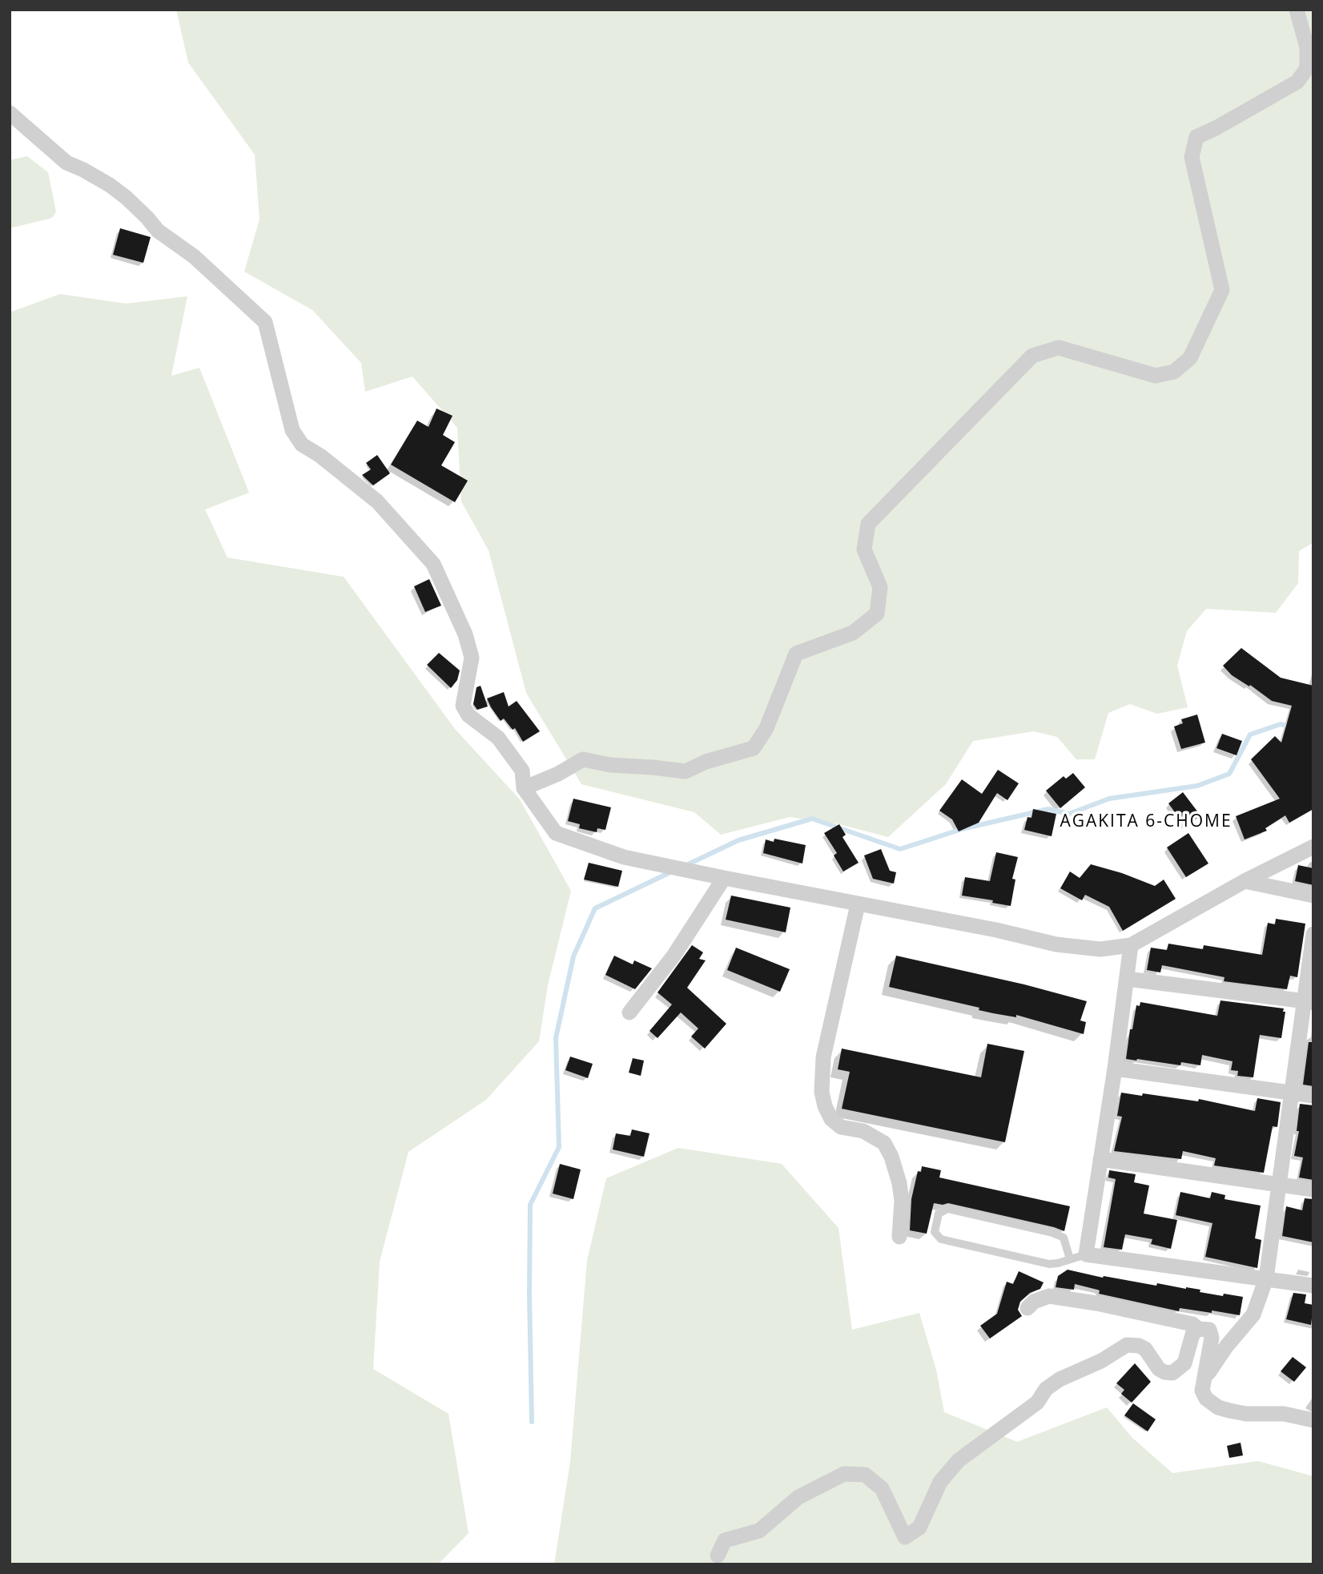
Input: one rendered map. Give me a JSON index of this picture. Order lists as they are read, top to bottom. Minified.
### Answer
{"districts":["AGAKITA 6-CHOME"]}
